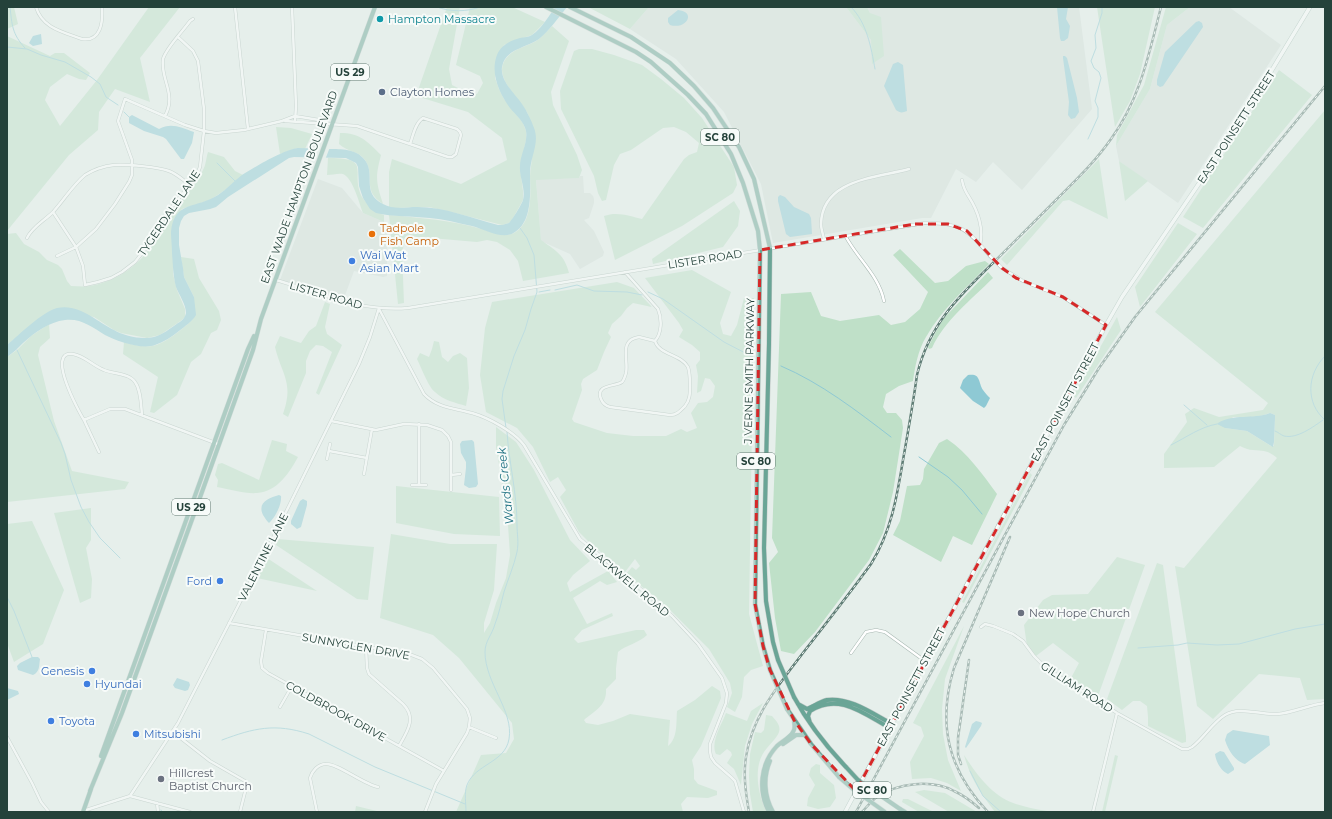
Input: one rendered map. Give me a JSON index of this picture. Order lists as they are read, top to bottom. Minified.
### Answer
{"streets":{"main road":["US 29","EAST POINSETT STREET","SC 80","EAST WADE HAMPTON BOULEVARD","J VERNE SMITH PARKWAY"],"street":["TYGERDALE LANE","LISTER ROAD","VALENTINE LANE","BLACKWELL ROAD","SUNNYGLEN DRIVE","GILLIAM ROAD","COLDBROOK DRIVE"]},"crossings":[["EAST POINSETT STREET","LISTER ROAD"],["EAST WADE HAMPTON BOULEVARD","LISTER ROAD"],["LISTER ROAD","J VERNE SMITH PARKWAY"],["LISTER ROAD","VALENTINE LANE"],["LISTER ROAD","BLACKWELL ROAD"],["VALENTINE LANE","BLACKWELL ROAD"],["VALENTINE LANE","SUNNYGLEN DRIVE"],["SUNNYGLEN DRIVE","COLDBROOK DRIVE"]],"water":["Wards Creek"],"places":["Hampton Massacre","Clayton Homes","Tadpole Fish Camp","Wai Wat Asian Mart","Ford","New Hope Church","Genesis","Hyundai","Toyota","Mitsubishi","Hillcrest Baptist Church"]}
